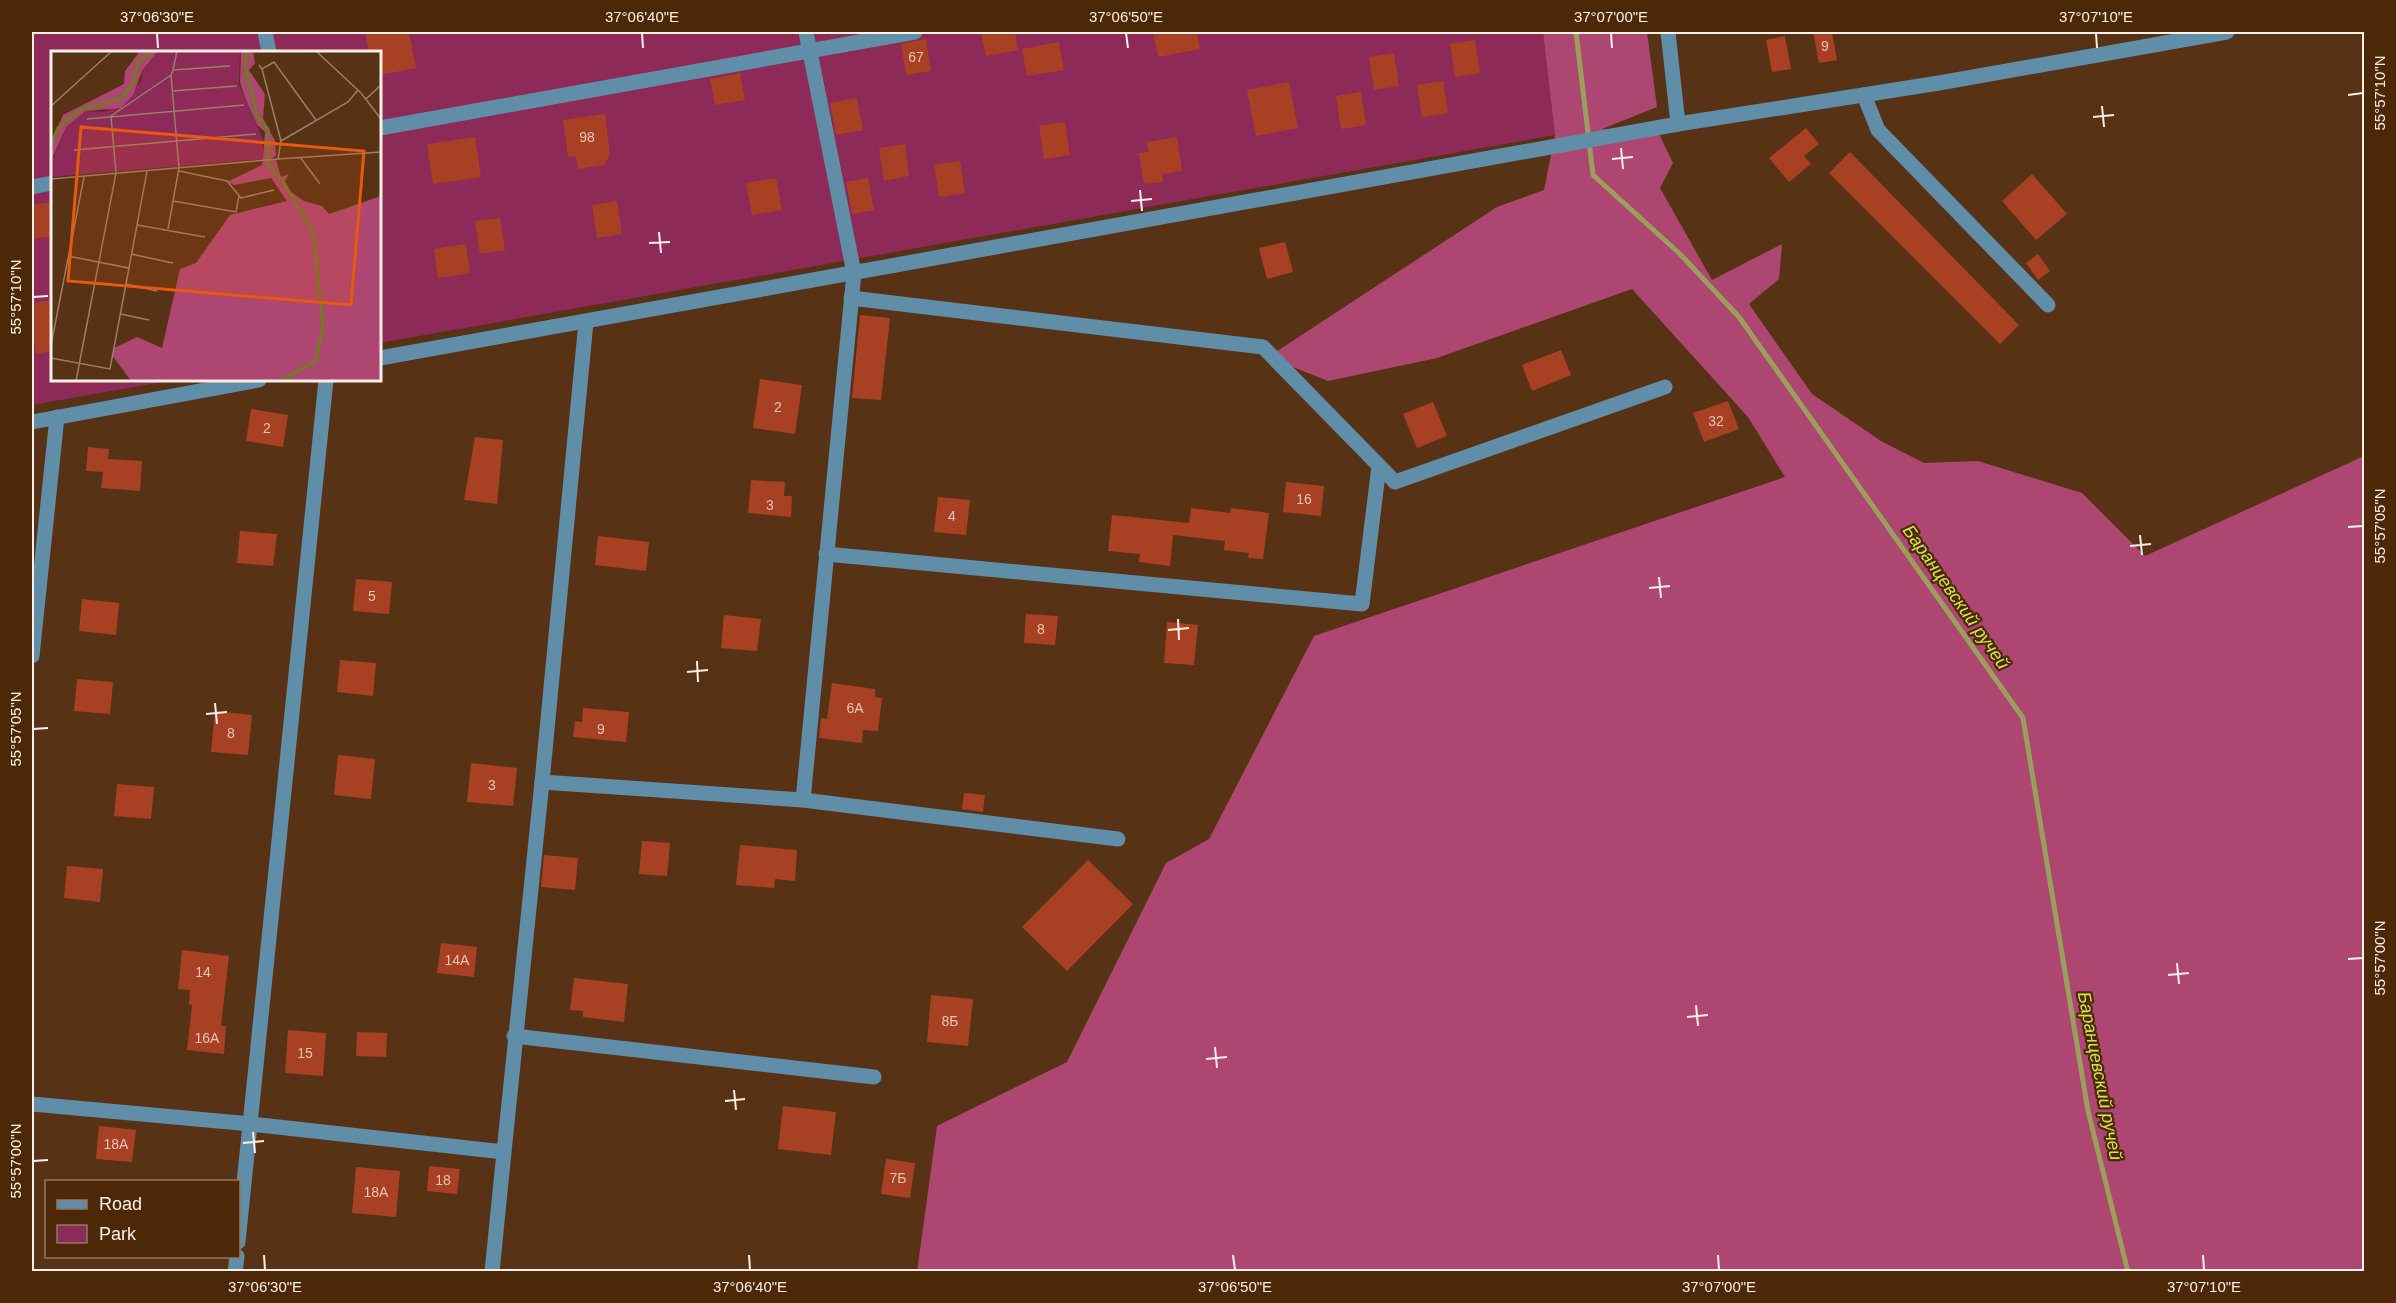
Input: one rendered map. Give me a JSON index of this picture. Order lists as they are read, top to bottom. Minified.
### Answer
{"water":["Баранцевский ручей"],"house_numbers":["9","67","98","2","32","2","16","3","4","5","8","6А","9","8","3","14А","14","8Б","16А","15","18А","7Б","18","18А"],"legend":["Road","Park"],"coordinates":["37°06'30\"E","37°06'40\"E","37°06'50\"E","37°07'00\"E","37°07'10\"E","55°57'10\"N","55°57'05\"N","55°57'00\"N"]}
